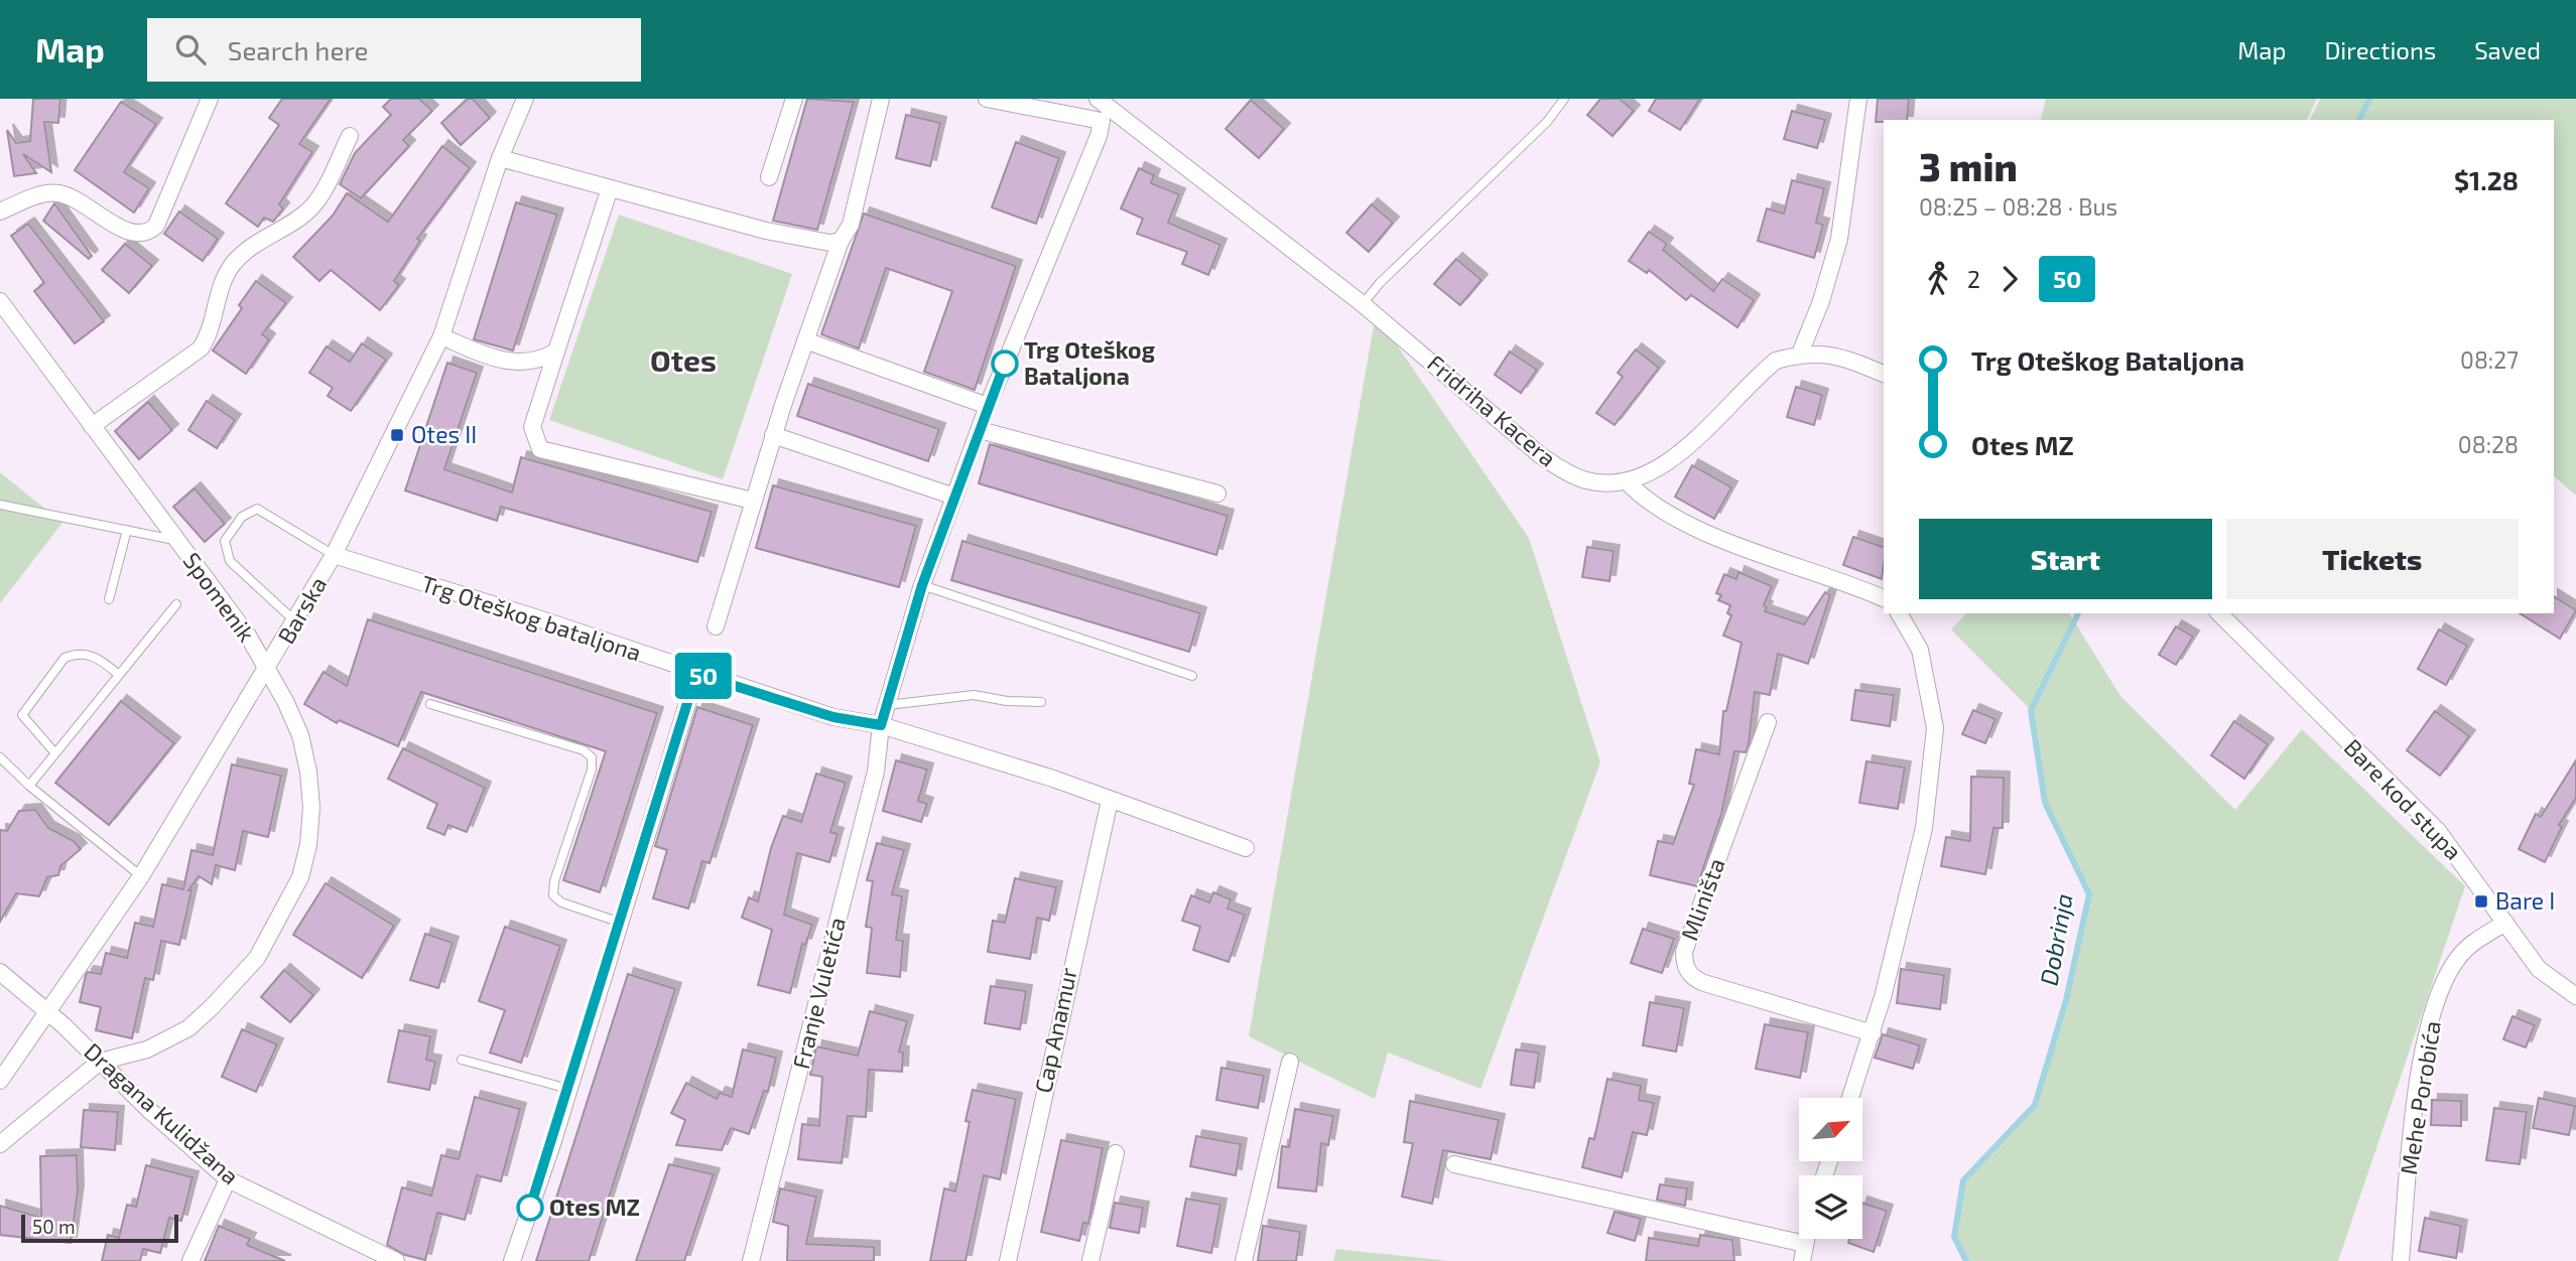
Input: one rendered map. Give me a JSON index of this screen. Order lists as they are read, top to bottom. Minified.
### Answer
{"streets":{"street":["Fridriha Kacera","Spomenik","Barska","Trg Oteškog bataljona","Bare kod stupa","Mliništa","Franje Vuletića","Cap Anamur","Mehe Porobića","Dragana Kulidžana"]},"crossings":[["Spomenik","Barska"],["Spomenik","Dragana Kulidžana"],["Barska","Trg Oteškog bataljona"],["Barska","Dragana Kulidžana"],["Trg Oteškog bataljona","Franje Vuletića"],["Bare kod stupa","Mehe Porobića"]],"districts":["Otes"],"water":["Dobrinja"],"places":{"other":["Trg Oteškog Bataljona","Otes MZ"],"transit":["Otes II","Bare I"]},"lines":["bus line 50"],"scale_bar":"50 m","north":"top right","page":{"header":"Map","search":"Search here","nav":["Map","Directions","Saved"],"on_map":"50","heading":["3 min","08:25 – 08:28 · Bus","$1.28"],"legs":["2","50"],"list":[{"name":"Trg Oteškog Bataljona","value":"08:27"},{"name":"Otes MZ","value":"08:28"}],"buttons":["Start","Tickets"],"scale":"50 m"}}
